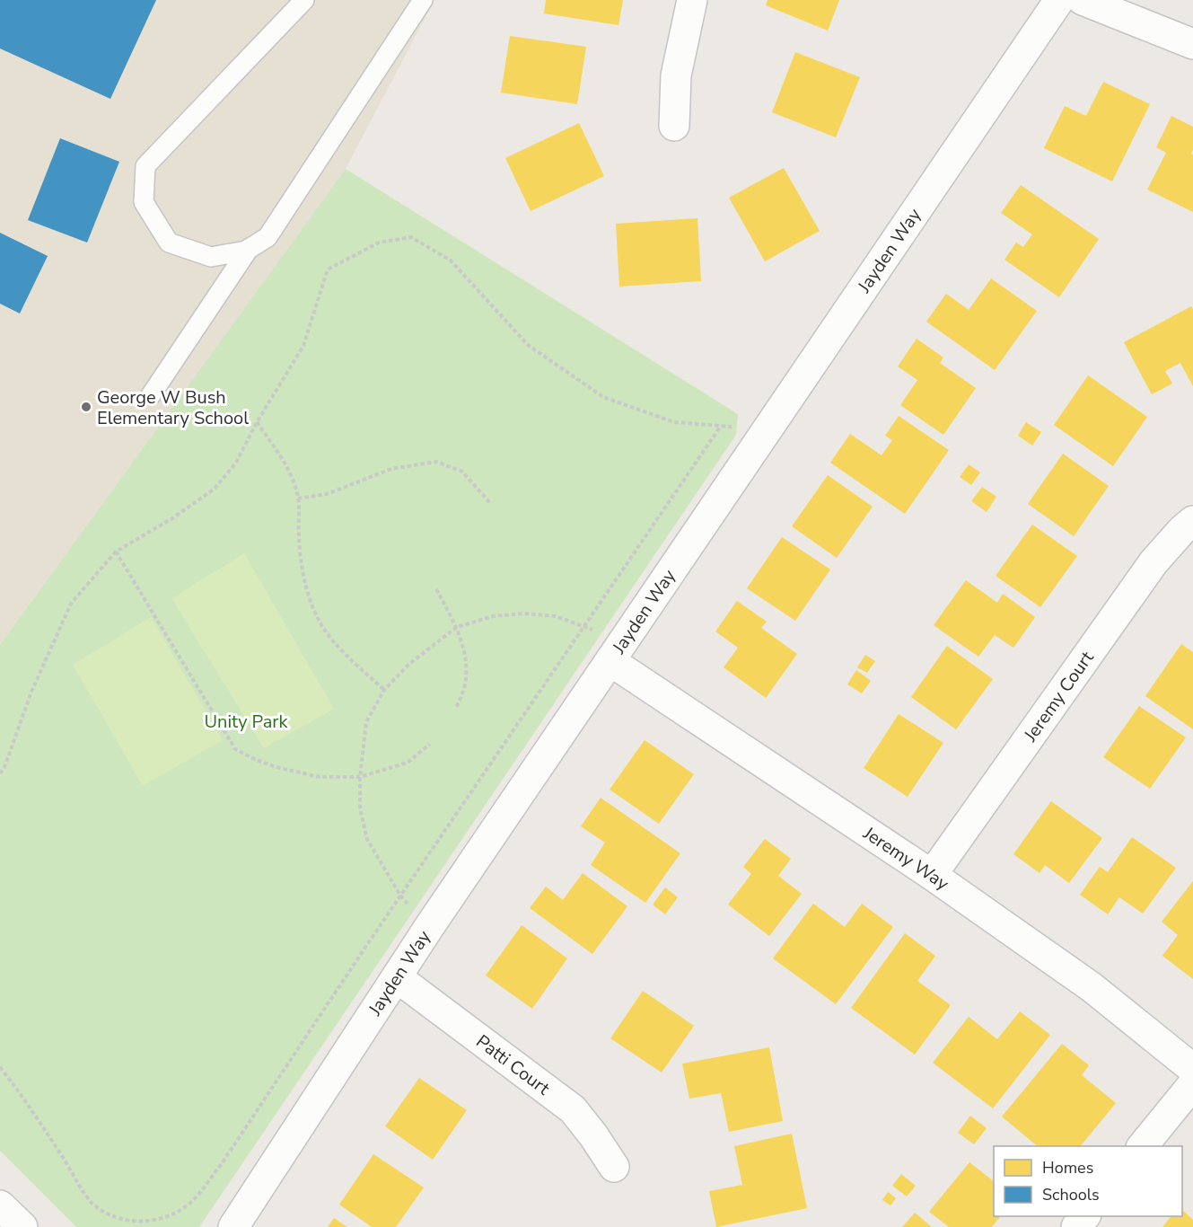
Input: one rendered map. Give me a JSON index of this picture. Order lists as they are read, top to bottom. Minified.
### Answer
{"streets":{"street":["Jayden Way","Jeremy Court","Jeremy Way","Patti Court"]},"crossings":[["Jayden Way","Jeremy Way"],["Jayden Way","Patti Court"],["Jeremy Court","Jeremy Way"]],"parks":["Unity Park"],"places":["George W Bush Elementary School"],"legend":["Homes","Schools"]}
